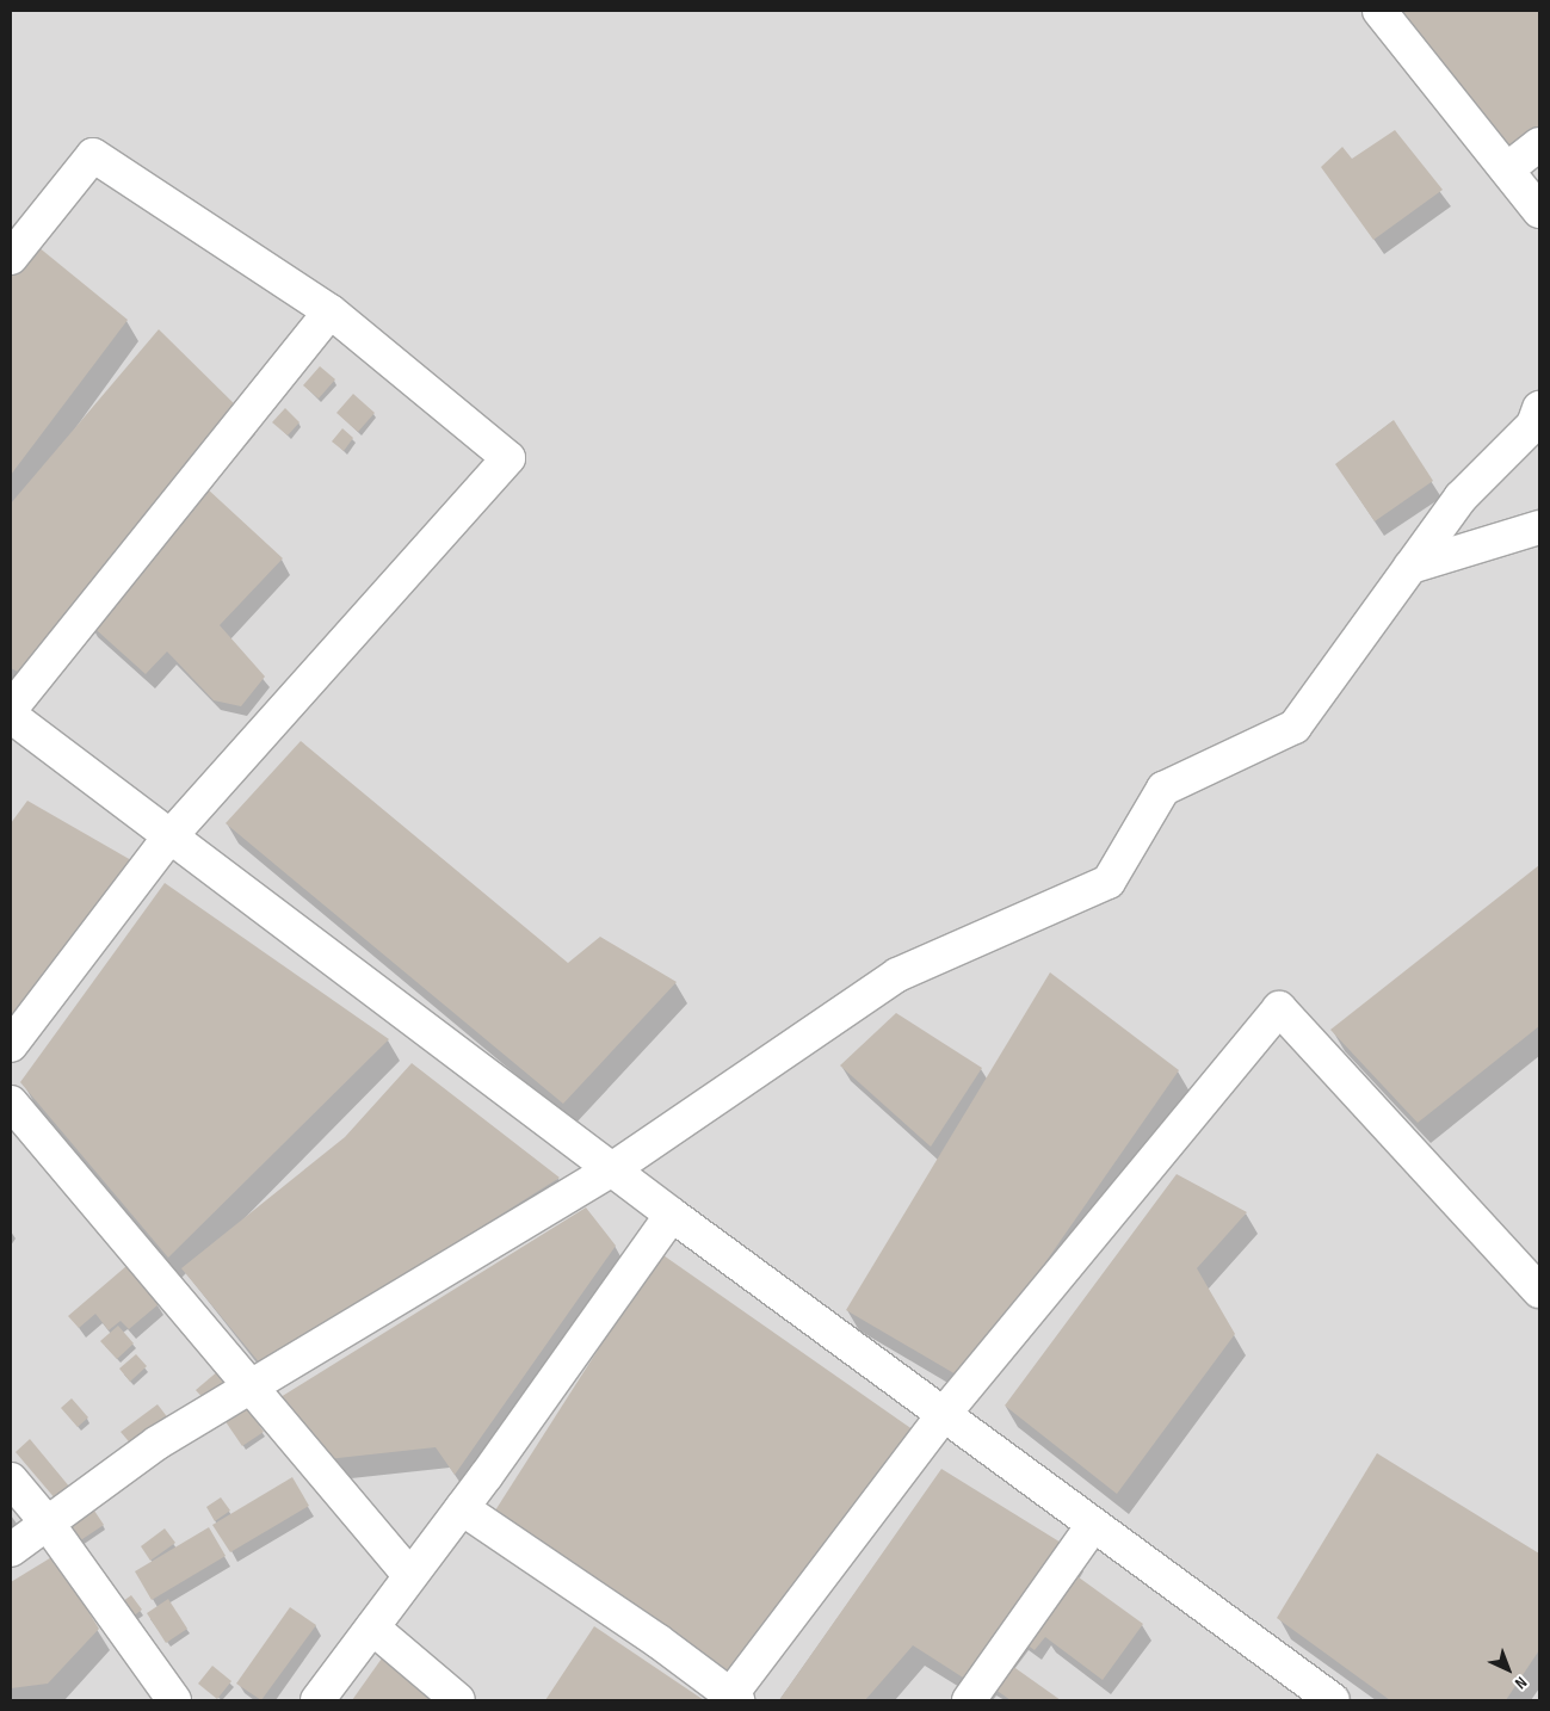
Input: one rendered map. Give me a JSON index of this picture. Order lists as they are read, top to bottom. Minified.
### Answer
{"north":"bottom right"}
